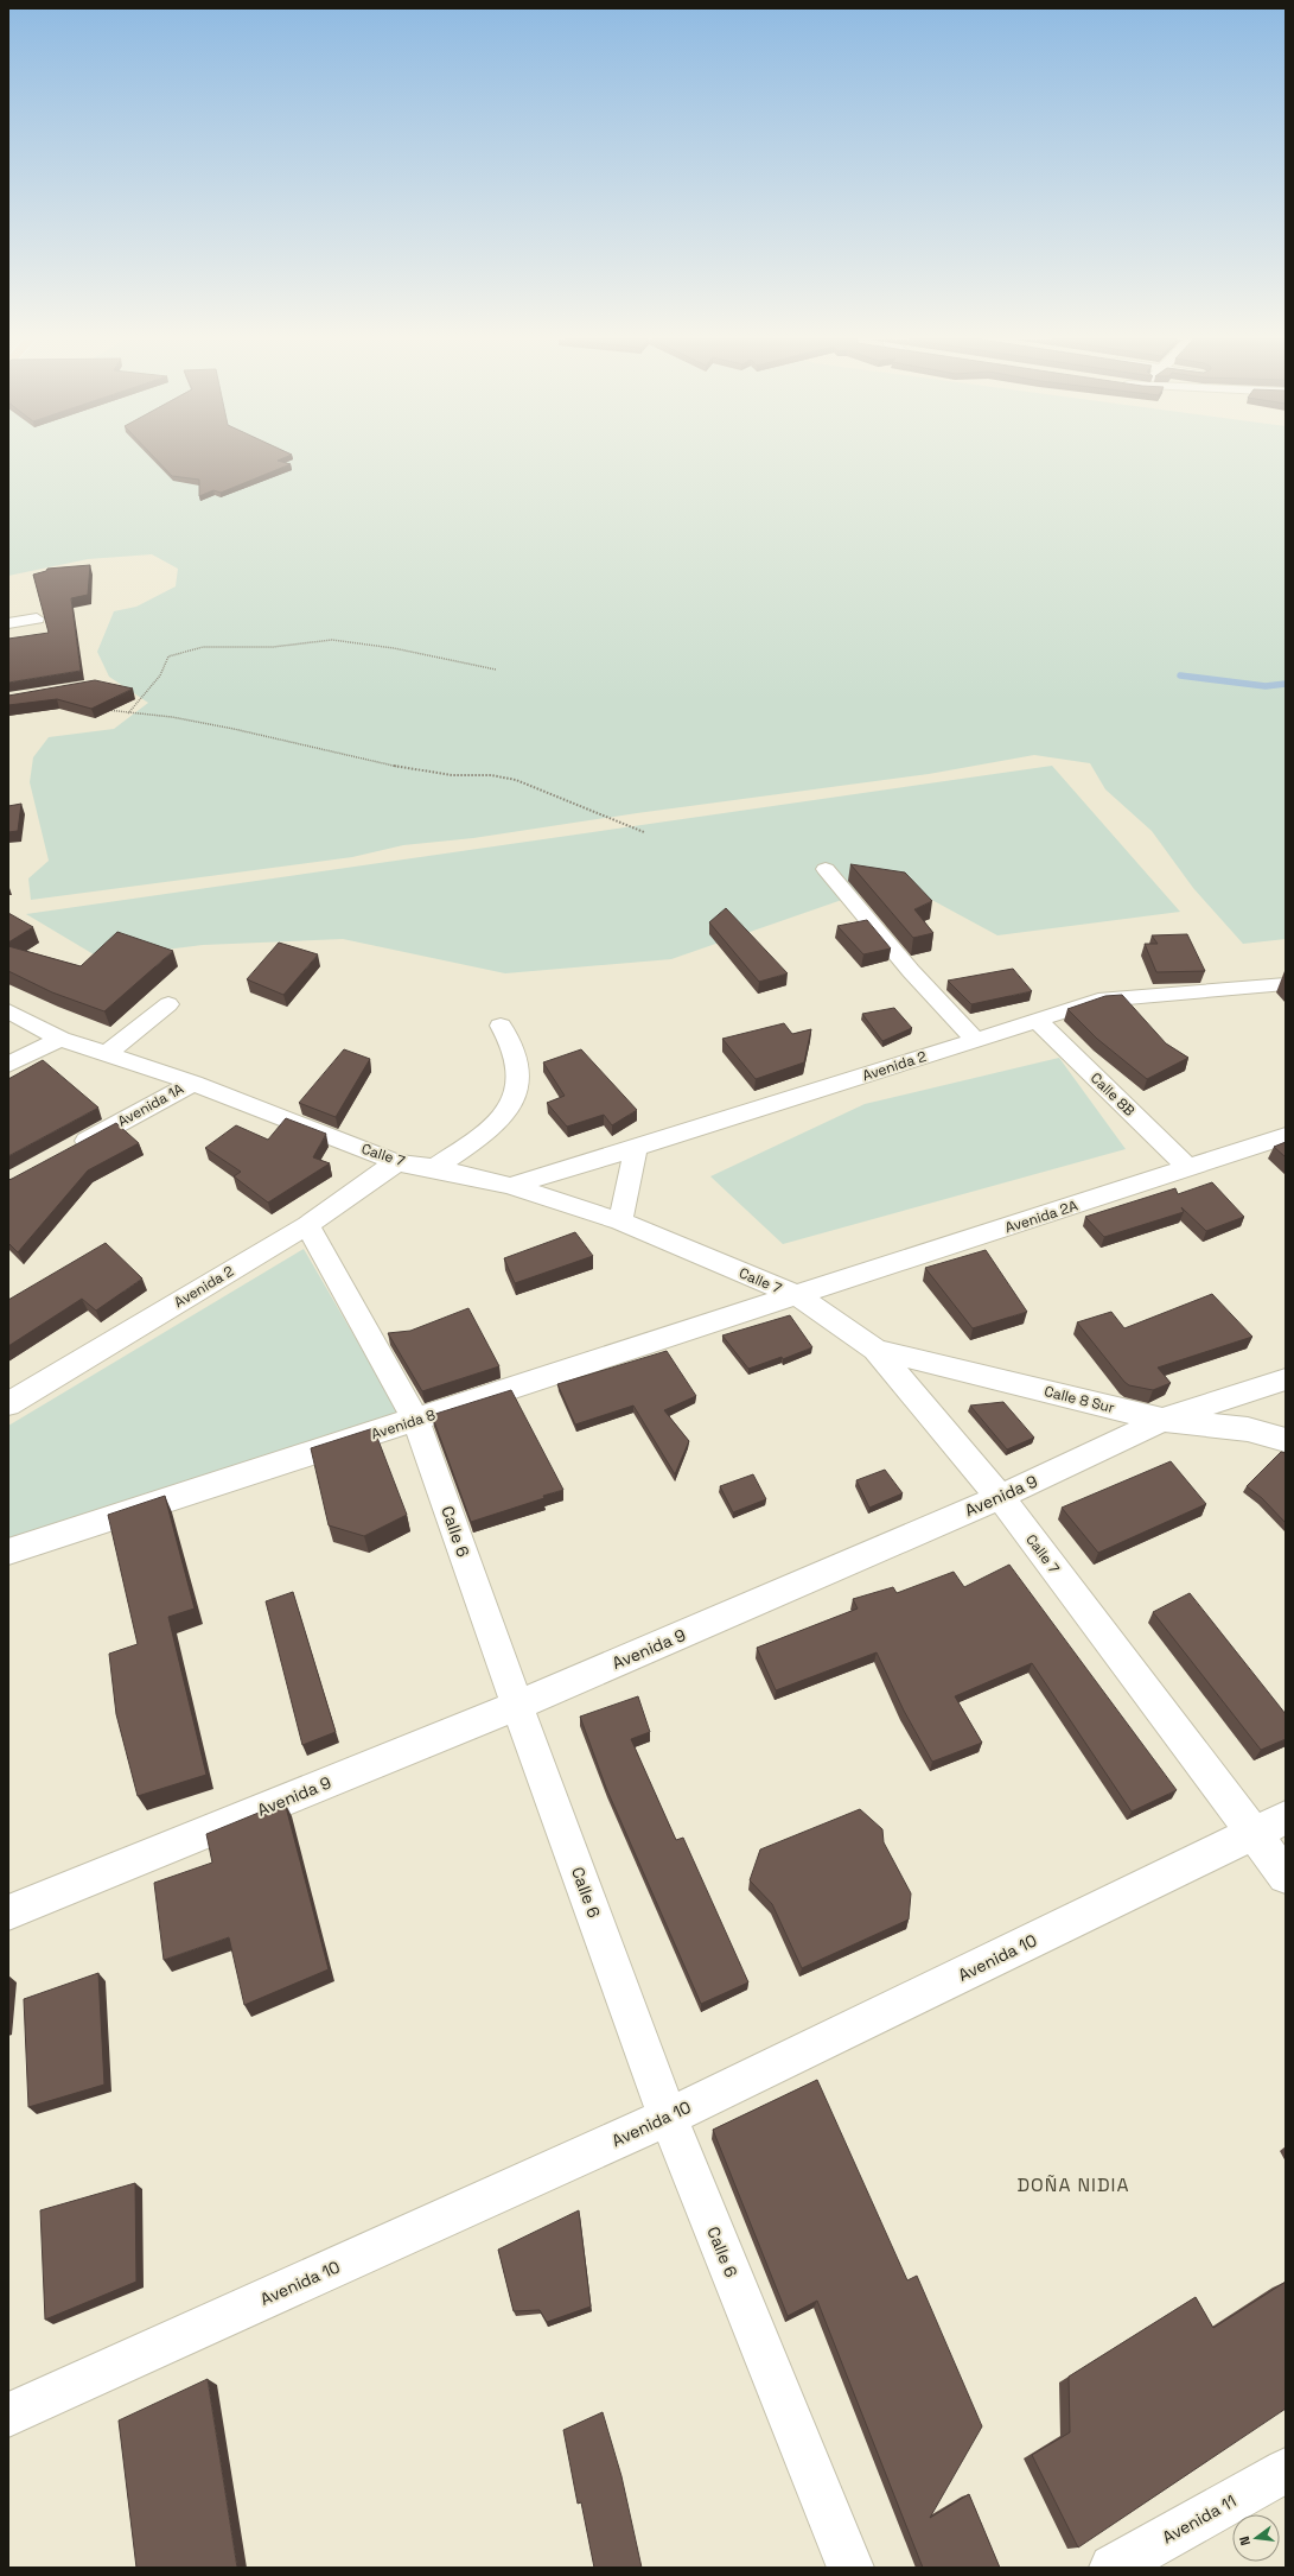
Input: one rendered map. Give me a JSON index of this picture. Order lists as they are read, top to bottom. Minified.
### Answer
{"streets":{"street":["Avenida 2","Calle 8B","Avenida 1A","Calle 7","Avenida 2A","Calle 8 Sur","Avenida 8","Avenida 9","Calle 6","Avenida 10","Avenida 11"]},"crossings":[["Avenida 2","Calle 8B"],["Avenida 2","Calle 7"],["Avenida 2","Calle 6"],["Calle 8B","Avenida 2A"],["Avenida 1A","Calle 7"],["Calle 7","Avenida 2A"],["Calle 7","Calle 8 Sur"],["Calle 7","Avenida 8"],["Calle 7","Avenida 9"],["Calle 7","Avenida 10"],["Avenida 2A","Avenida 8"],["Calle 8 Sur","Avenida 9"],["Avenida 8","Calle 6"],["Avenida 9","Calle 6"],["Calle 6","Avenida 10"]],"districts":["DOÑA NIDIA"],"north":"left"}
